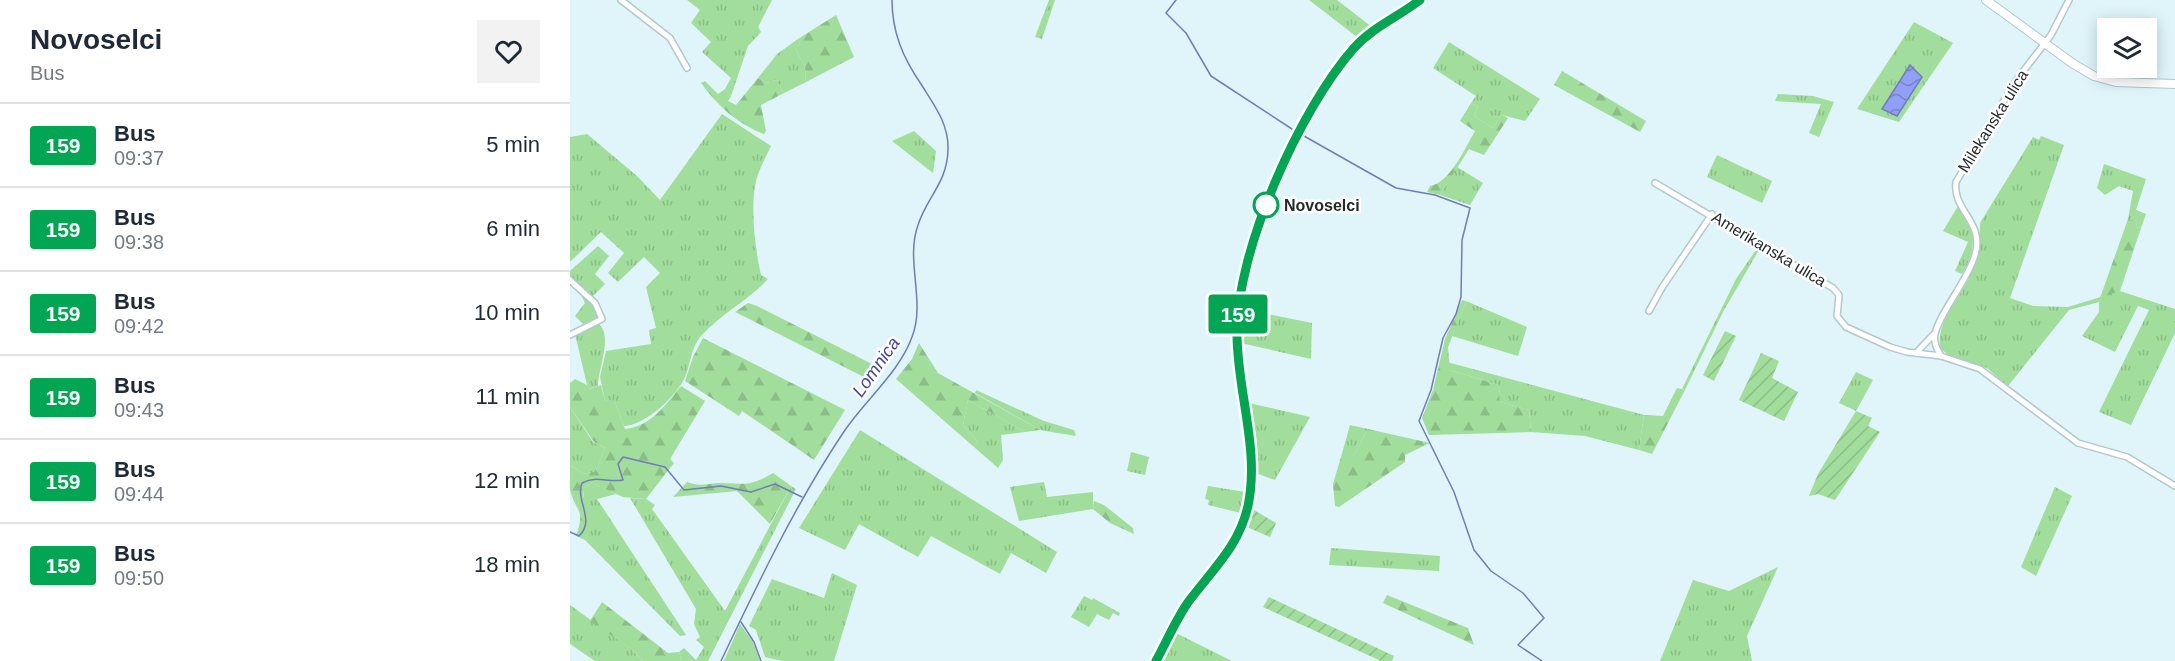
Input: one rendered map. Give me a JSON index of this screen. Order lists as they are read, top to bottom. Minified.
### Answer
{"streets":{"street":["Milekanska ulica","Amerikanska ulica"]},"crossings":[["Milekanska ulica","Amerikanska ulica"]],"water":["Lomnica"],"places":["Novoselci"],"lines":["bus line 159"],"page":{"heading":["Novoselci","Bus"],"on_map":"159","list":[{"mark":"159","name":"Bus","note":"09:37","value":"5 min"},{"mark":"159","name":"Bus","note":"09:38","value":"6 min"},{"mark":"159","name":"Bus","note":"09:42","value":"10 min"},{"mark":"159","name":"Bus","note":"09:43","value":"11 min"},{"mark":"159","name":"Bus","note":"09:44","value":"12 min"},{"mark":"159","name":"Bus","note":"09:50","value":"18 min"}]}}
